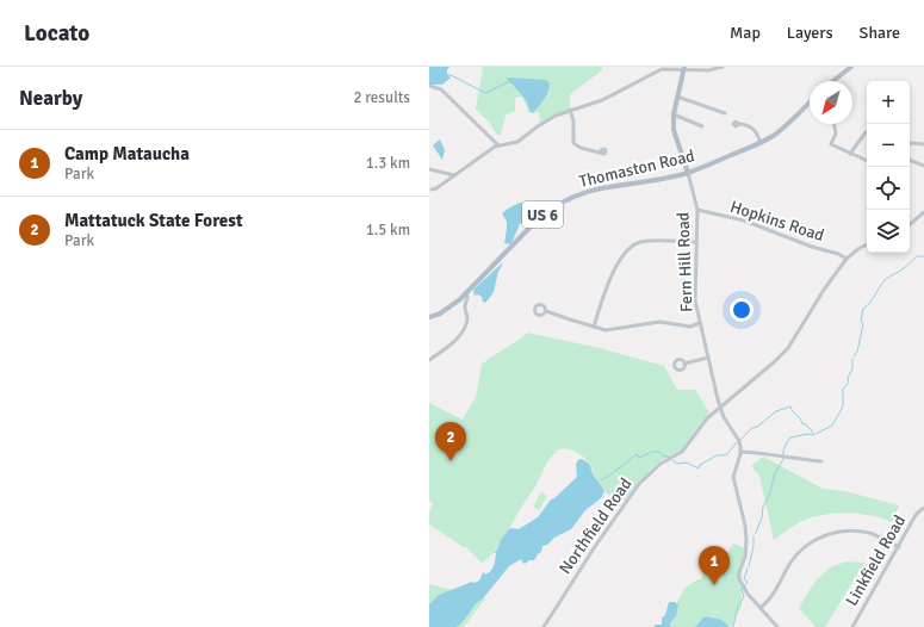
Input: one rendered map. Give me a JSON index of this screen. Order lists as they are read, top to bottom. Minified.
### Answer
{"streets":{"main road":["Thomaston Road","US 6"],"street":["Hopkins Road","Fern Hill Road","Northfield Road","Linkfield Road"]},"crossings":[["Thomaston Road","Fern Hill Road"],["Hopkins Road","Fern Hill Road"],["Hopkins Road","Northfield Road"],["Fern Hill Road","Northfield Road"]],"north":"bottom left","page":{"header":"Locato","nav":["Map","Layers","Share"],"heading":["Nearby","2 results"],"map_buttons":["+","−"],"list":[{"mark":"1","name":"Camp Mataucha","note":"Park","value":"1.3 km"},{"mark":"2","name":"Mattatuck State Forest","note":"Park","value":"1.5 km"}],"pins":["2","1"]}}
